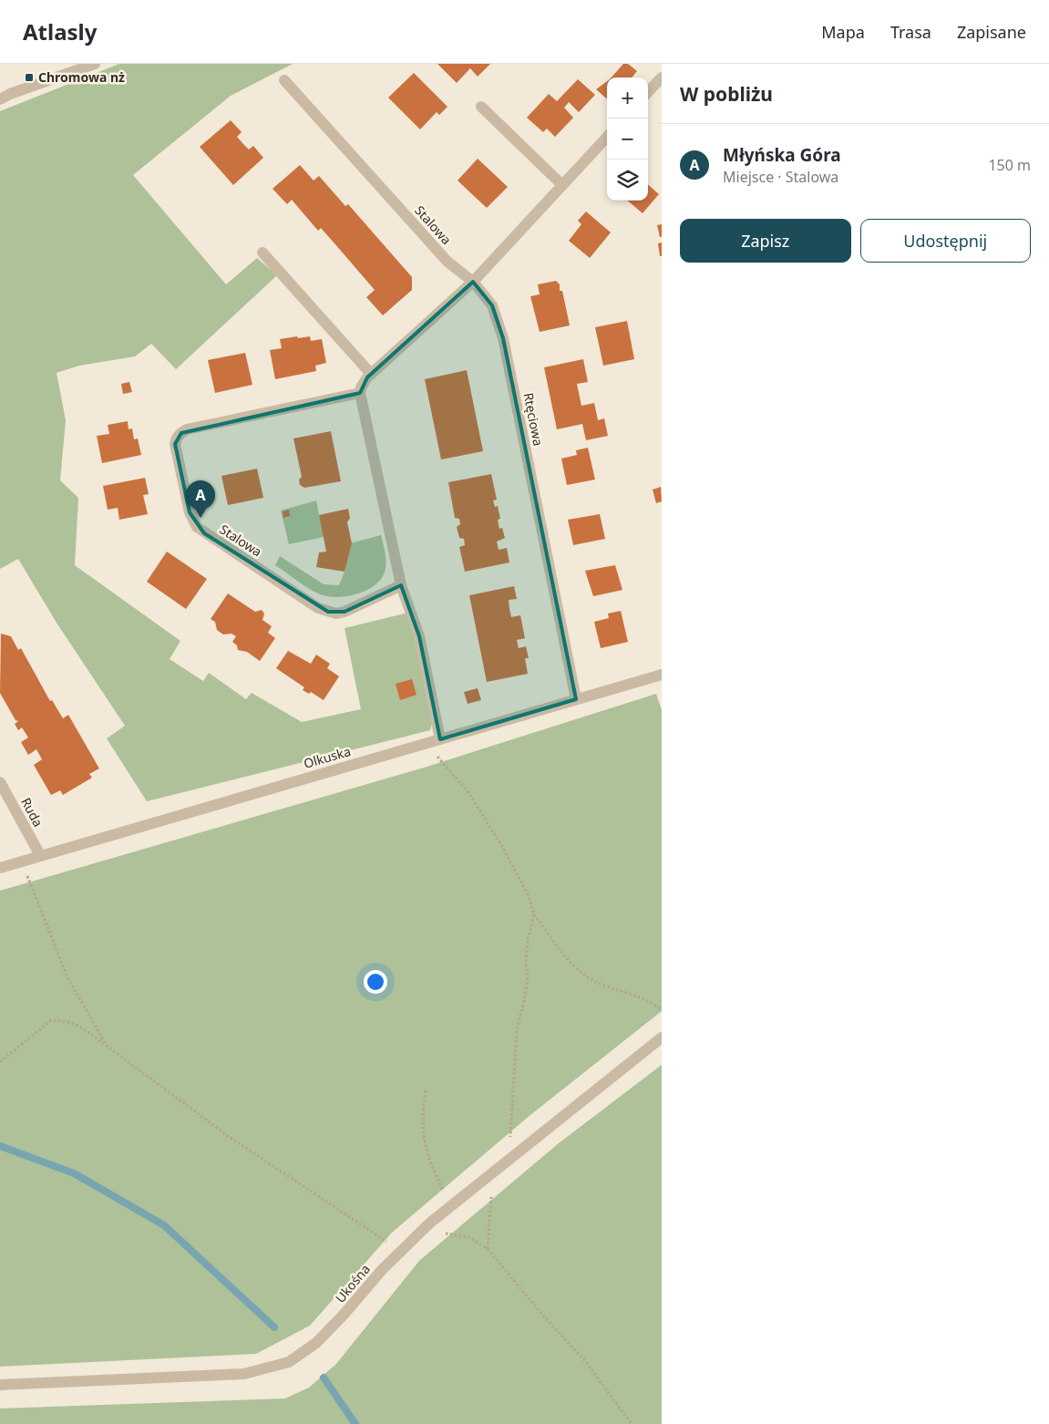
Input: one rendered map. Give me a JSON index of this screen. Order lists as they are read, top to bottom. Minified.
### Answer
{"streets":{"street":["Stalowa","Rtęciowa","Olkuska","Ruda","Ukośna"]},"crossings":[["Stalowa","Rtęciowa"],["Rtęciowa","Olkuska"],["Olkuska","Ruda"]],"places":{"transit":["Chromowa nż"]},"page":{"header":"Atlasly","nav":["Mapa","Trasa","Zapisane"],"heading":"W pobliżu","map_buttons":["+","−"],"list":[{"mark":"A","name":"Młyńska Góra","note":"Miejsce · Stalowa","value":"150 m"}],"buttons":["Zapisz","Udostępnij"],"pins":"A"}}
